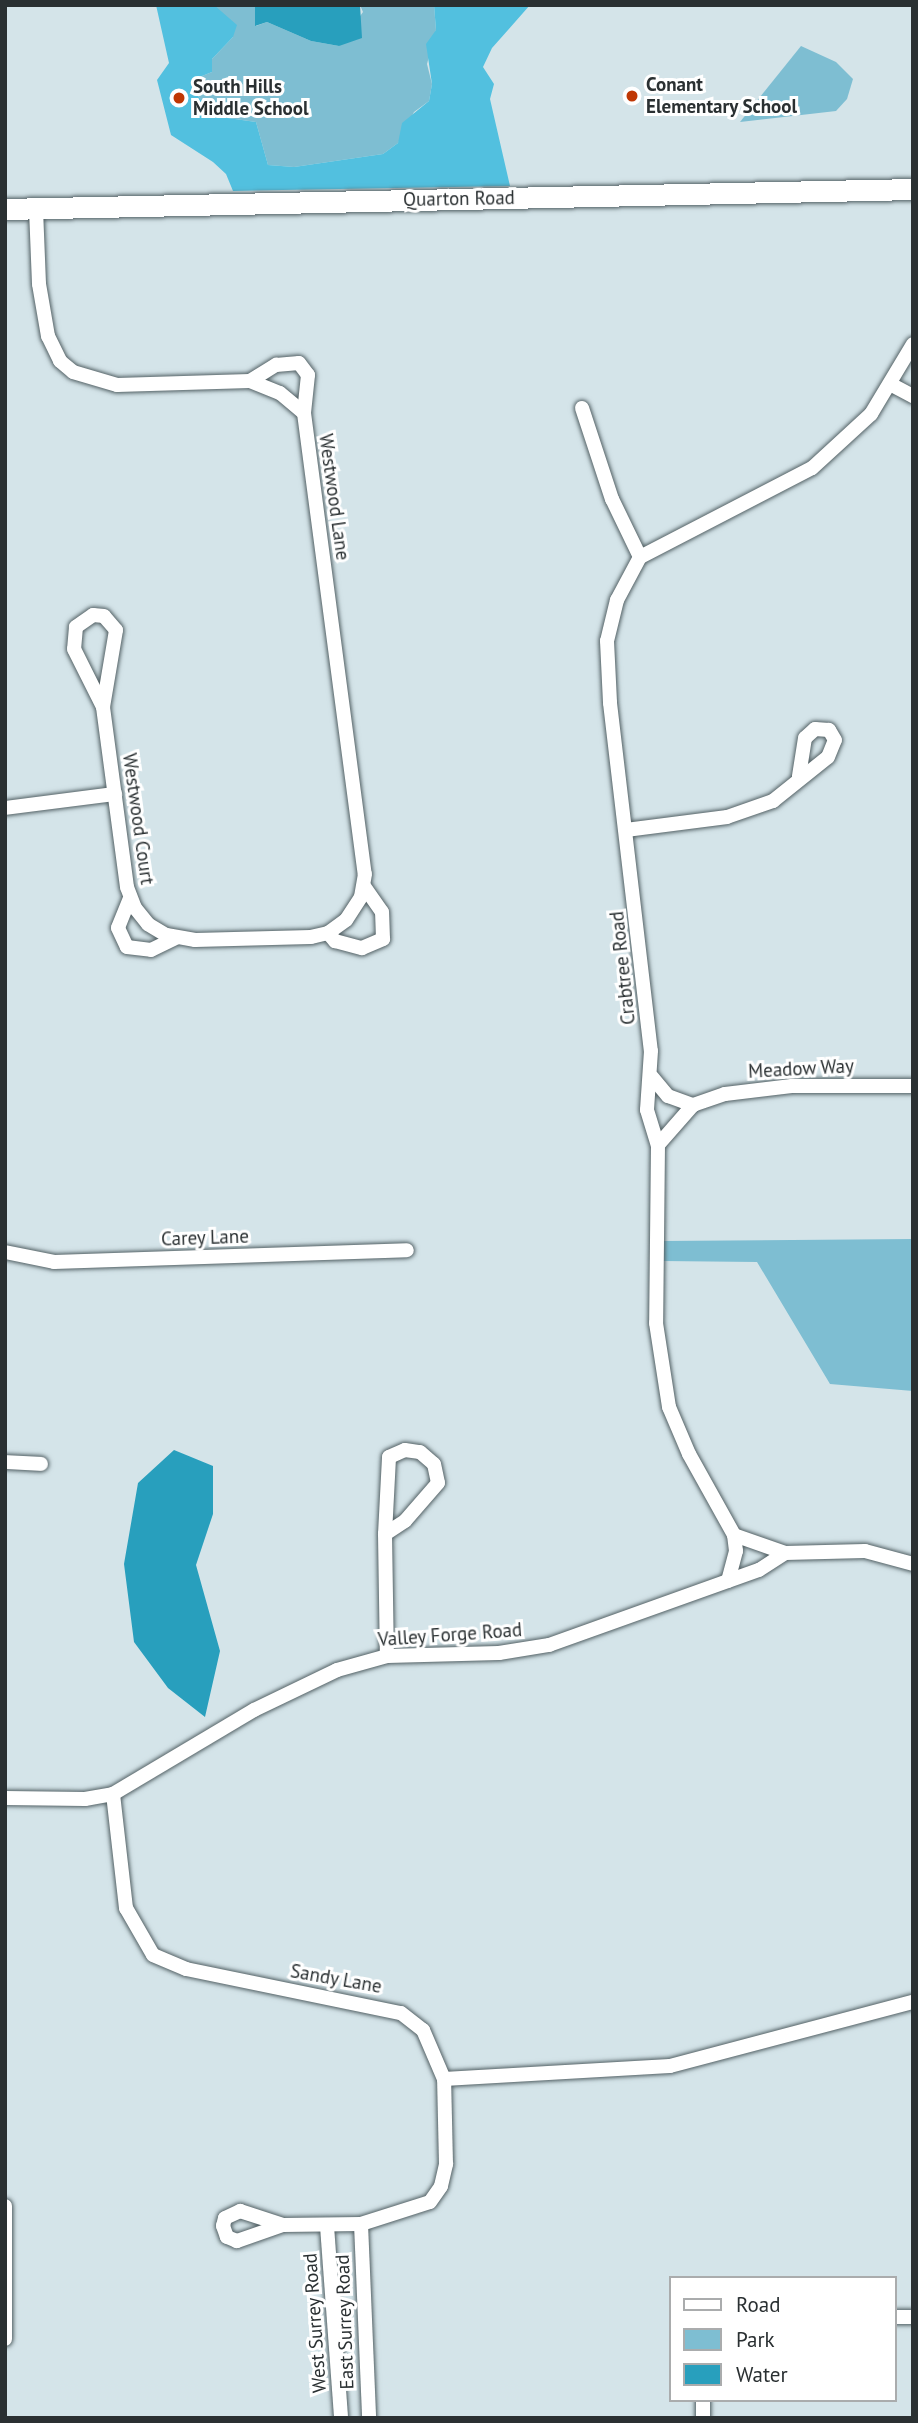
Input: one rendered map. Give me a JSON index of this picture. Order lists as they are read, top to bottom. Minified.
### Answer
{"streets":{"street":["Quarton Road","Westwood Lane","Westwood Court","Crabtree Road","Meadow Way","Carey Lane","Valley Forge Road","Sandy Lane","East Surrey Road","West Surrey Road"]},"crossings":[["Quarton Road","Westwood Lane"],["Valley Forge Road","Sandy Lane"],["Sandy Lane","East Surrey Road"]],"places":["Conant Elementary School","South Hills Middle School"],"legend":["Road","Park","Water"]}
